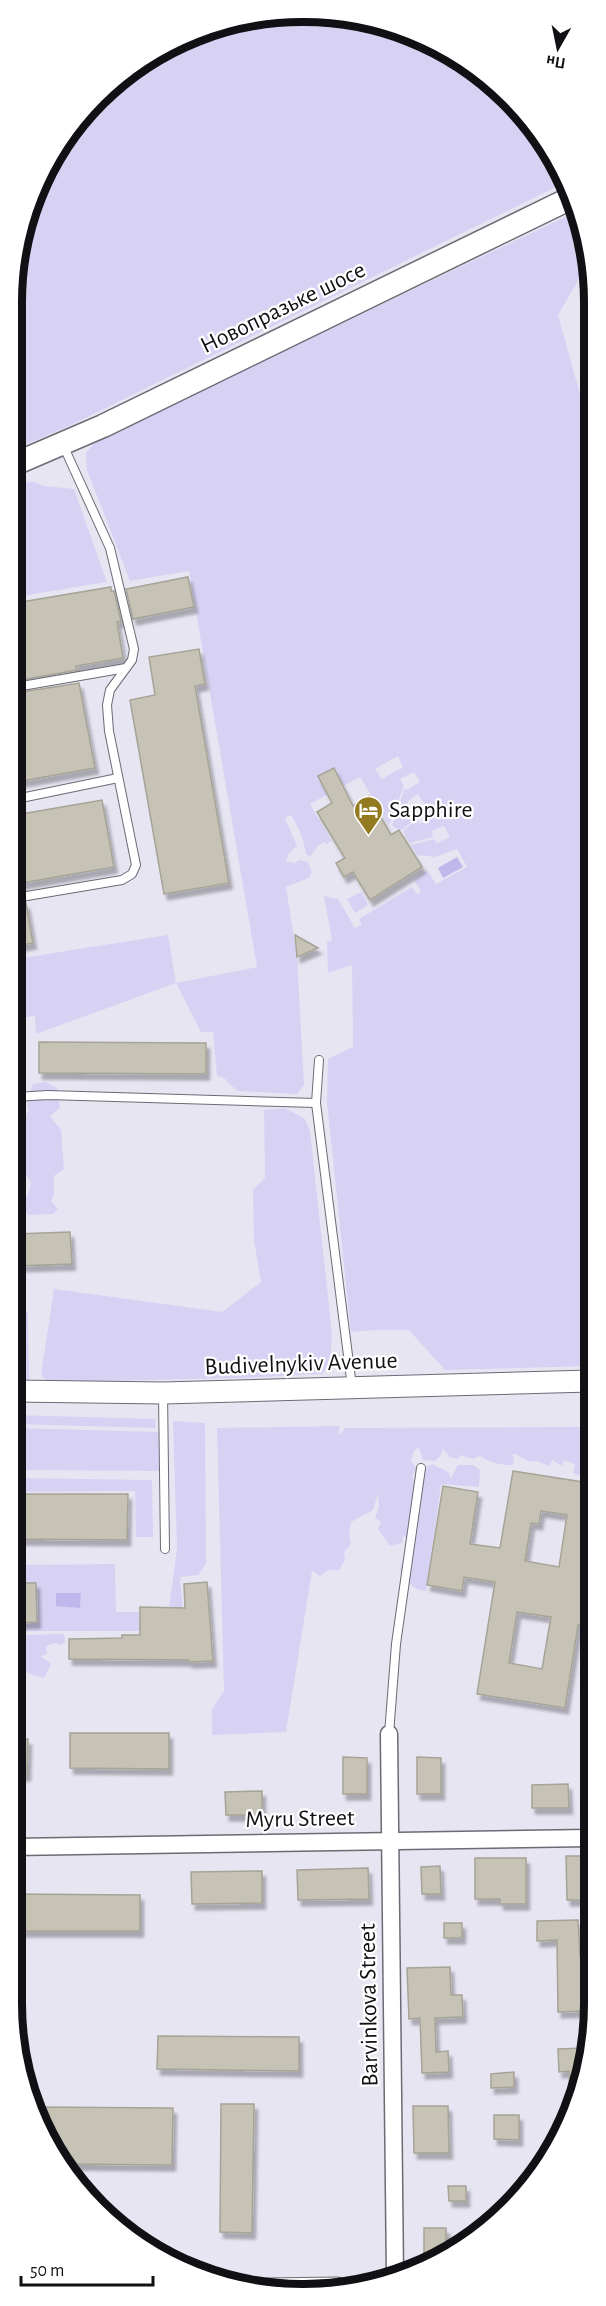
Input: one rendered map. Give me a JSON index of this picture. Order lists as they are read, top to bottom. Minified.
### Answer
{"streets":{"main road":["Новопразьке шосе"],"street":["Budivelnykiv Avenue","Myru Street","Barvinkova Street"]},"crossings":[["Myru Street","Barvinkova Street"]],"places":{"hotel":["Sapphire"]},"scale_bar":"50 m","north":"bottom"}
